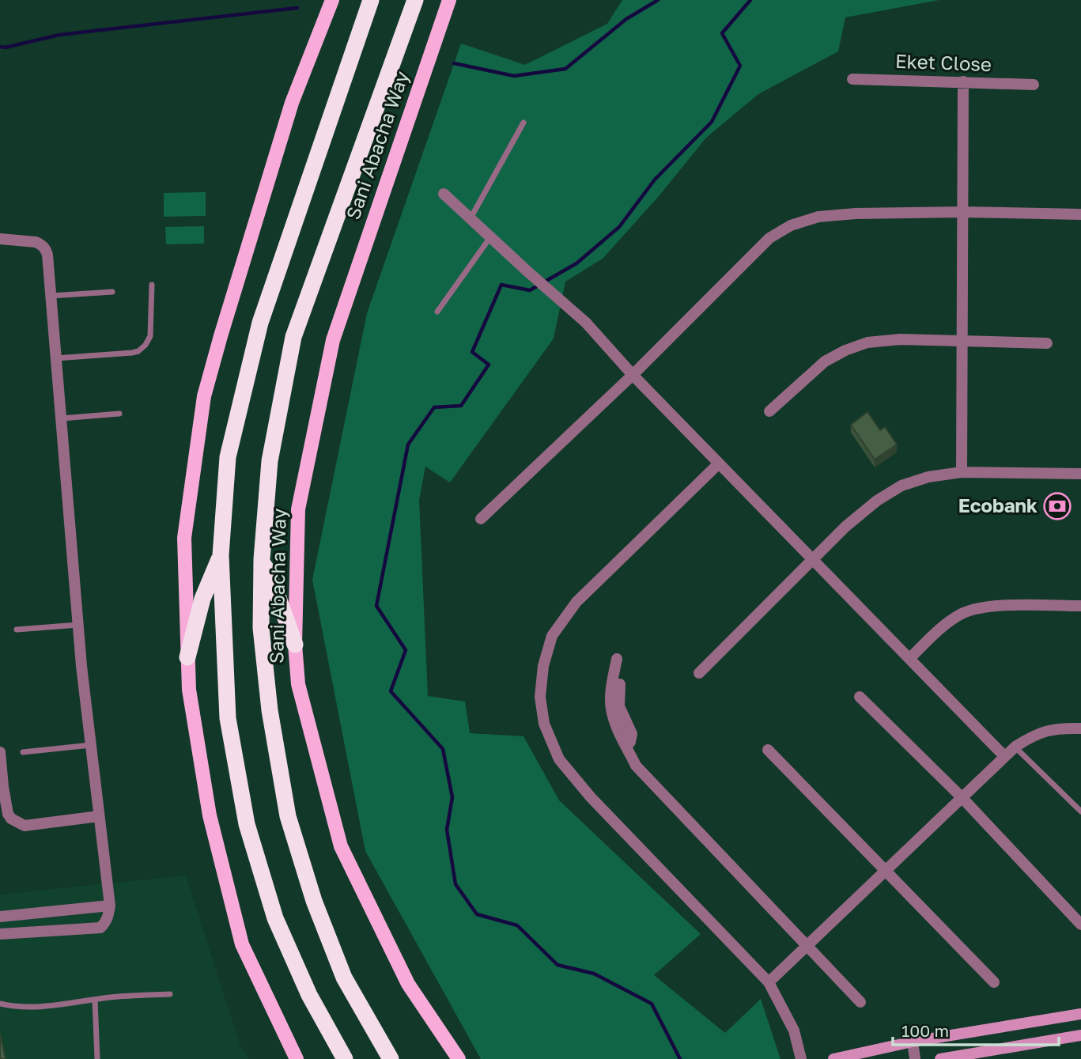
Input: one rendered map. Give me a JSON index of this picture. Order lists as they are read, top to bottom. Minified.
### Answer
{"streets":{"highway":["Sani Abacha Way"],"street":["Eket Close"]},"places":{"bank":["Ecobank"]},"scale_bar":"100 m"}
